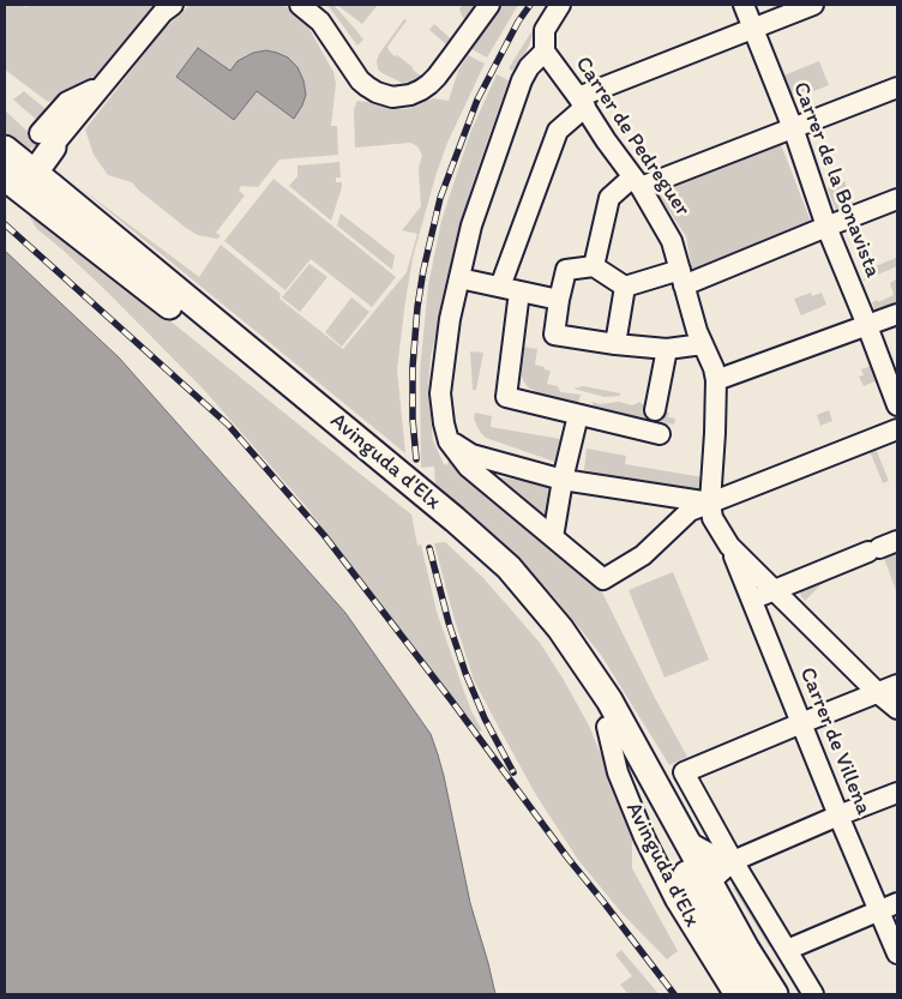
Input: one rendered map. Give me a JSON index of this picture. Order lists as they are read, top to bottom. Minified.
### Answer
{"streets":{"main road":["Avinguda d'Elx"],"street":["Carrer de Pedreguer","Carrer de la Bonavista","Carrer de Villena"]},"crossings":[["Carrer de Pedreguer","Carrer de Villena"]]}
